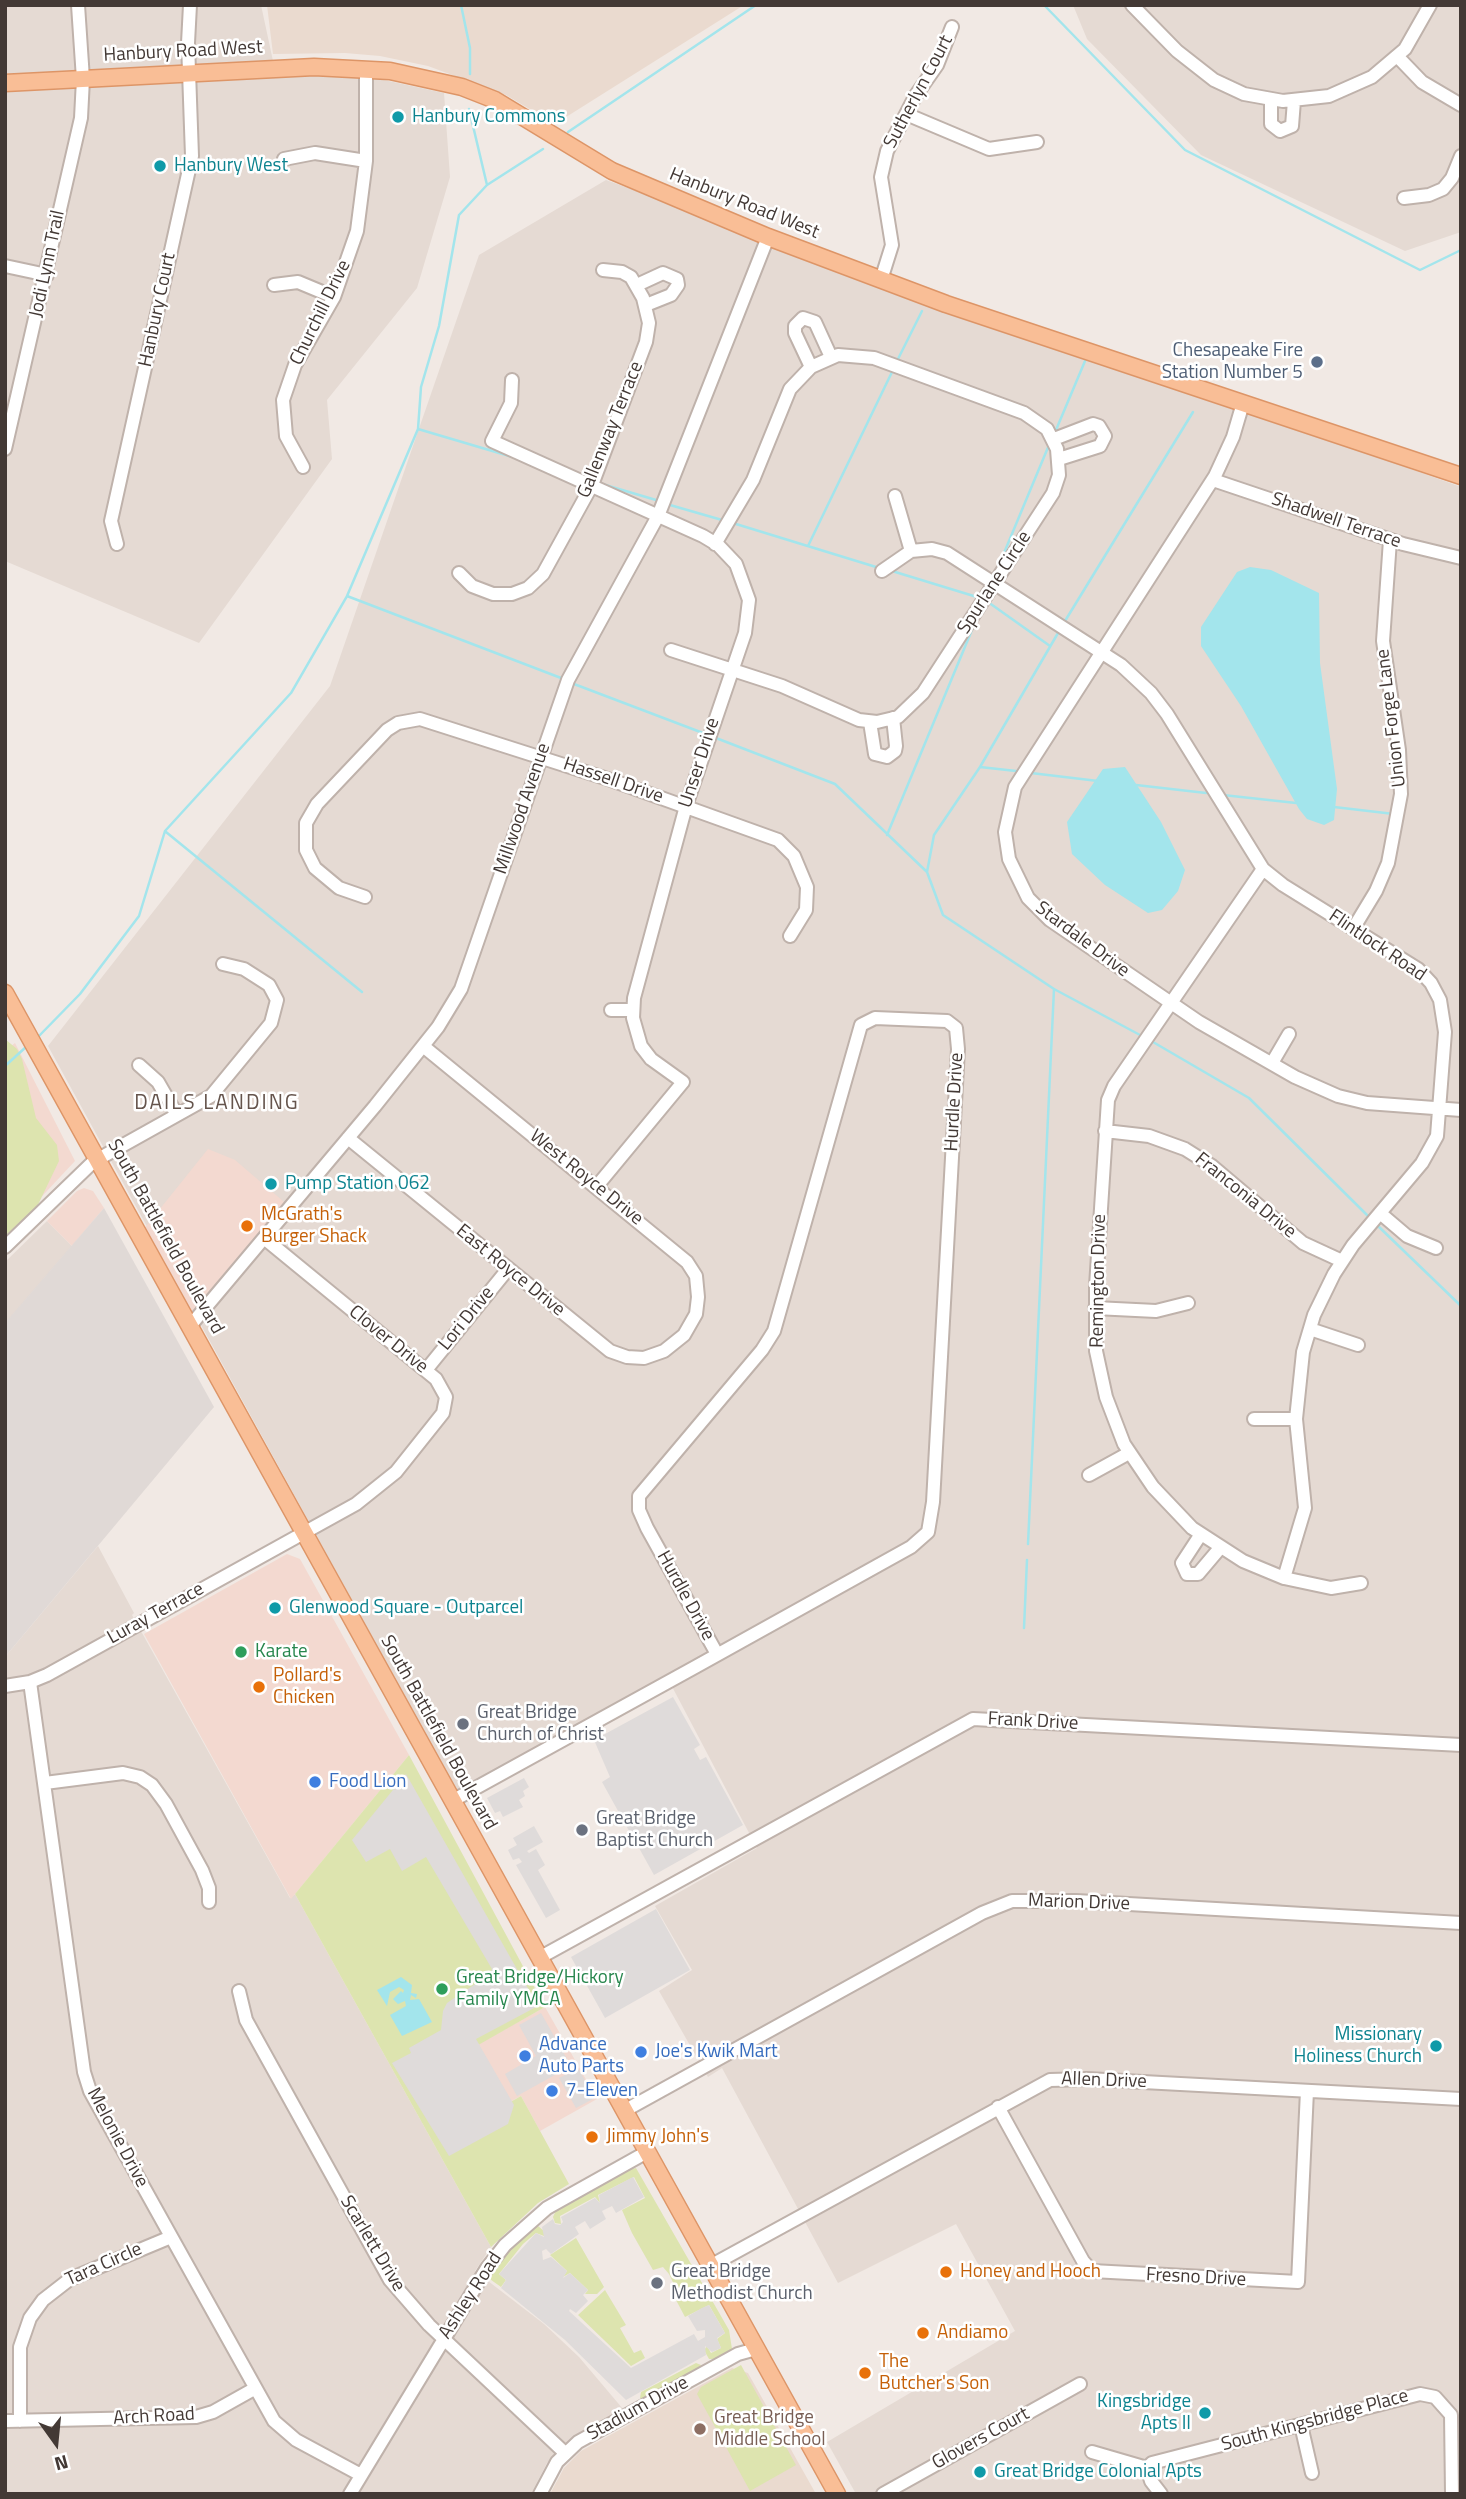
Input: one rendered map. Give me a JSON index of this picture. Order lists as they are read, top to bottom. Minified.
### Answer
{"streets":{"main road":["Hanbury Road West","South Battlefield Boulevard"],"street":["Sutherlyn Court","Jodi Lynn Trail","Hanbury Court","Churchill Drive","Gallenway Terrace","Shadwell Terrace","Spurlane Circle","Union Forge Lane","Unser Drive","Hassell Drive","Millwood Avenue","Stardale Drive","Flintlock Road","Hurdle Drive","West Royce Drive","Franconia Drive","East Royce Drive","Remington Drive","Lori Drive","Clover Drive","Luray Terrace","Frank Drive","Marion Drive","Allen Drive","Melonie Drive","Scarlett Drive","Tara Circle","Fresno Drive","Ashley Road","Stadium Drive","Arch Road","South Kingsbridge Place","Glovers Court"]},"crossings":[["Hanbury Road West","Sutherlyn Court"],["Hanbury Road West","Jodi Lynn Trail"],["Hanbury Road West","Hanbury Court"],["Hanbury Road West","Churchill Drive"],["Hanbury Road West","Millwood Avenue"],["Hanbury Road West","Stardale Drive"],["Gallenway Terrace","Unser Drive"],["Shadwell Terrace","Union Forge Lane"],["Shadwell Terrace","Stardale Drive"],["Spurlane Circle","Flintlock Road"],["Union Forge Lane","Flintlock Road"],["Unser Drive","Hassell Drive"],["Unser Drive","Millwood Avenue"],["Hassell Drive","Millwood Avenue"],["Millwood Avenue","West Royce Drive"],["Millwood Avenue","South Battlefield Boulevard"],["Millwood Avenue","East Royce Drive"],["Millwood Avenue","Clover Drive"],["Stardale Drive","Flintlock Road"],["Stardale Drive","Remington Drive"],["Flintlock Road","Franconia Drive"],["Flintlock Road","Remington Drive"],["Hurdle Drive","South Battlefield Boulevard"],["West Royce Drive","East Royce Drive"],["Franconia Drive","Remington Drive"],["South Battlefield Boulevard","Clover Drive"],["South Battlefield Boulevard","Luray Terrace"],["South Battlefield Boulevard","Frank Drive"],["South Battlefield Boulevard","Marion Drive"],["South Battlefield Boulevard","Allen Drive"],["South Battlefield Boulevard","Ashley Road"],["South Battlefield Boulevard","Stadium Drive"],["East Royce Drive","Lori Drive"],["Lori Drive","Clover Drive"],["Clover Drive","Luray Terrace"],["Luray Terrace","Melonie Drive"],["Allen Drive","Fresno Drive"],["Melonie Drive","Tara Circle"],["Melonie Drive","Ashley Road"],["Melonie Drive","Arch Road"],["Scarlett Drive","Ashley Road"],["Scarlett Drive","Stadium Drive"],["Tara Circle","Arch Road"]],"districts":["DAILS LANDING"],"places":["Hanbury Commons","Hanbury West","Chesapeake Fire Station Number 5","Pump Station 062","McGrath's Burger Shack","Glenwood Square - Outparcel","Karate","Pollard's Chicken","Great Bridge Church of Christ","Food Lion","Great Bridge Baptist Church","Great Bridge/Hickory Family YMCA","Missionary Holiness Church","Joe's Kwik Mart","Advance Auto Parts","7-Eleven","Jimmy John's","Honey and Hooch","Great Bridge Methodist Church","Andiamo","The Butcher's Son","Kingsbridge Apts II","Great Bridge Middle School","Great Bridge Colonial Apts"],"north":"bottom"}
